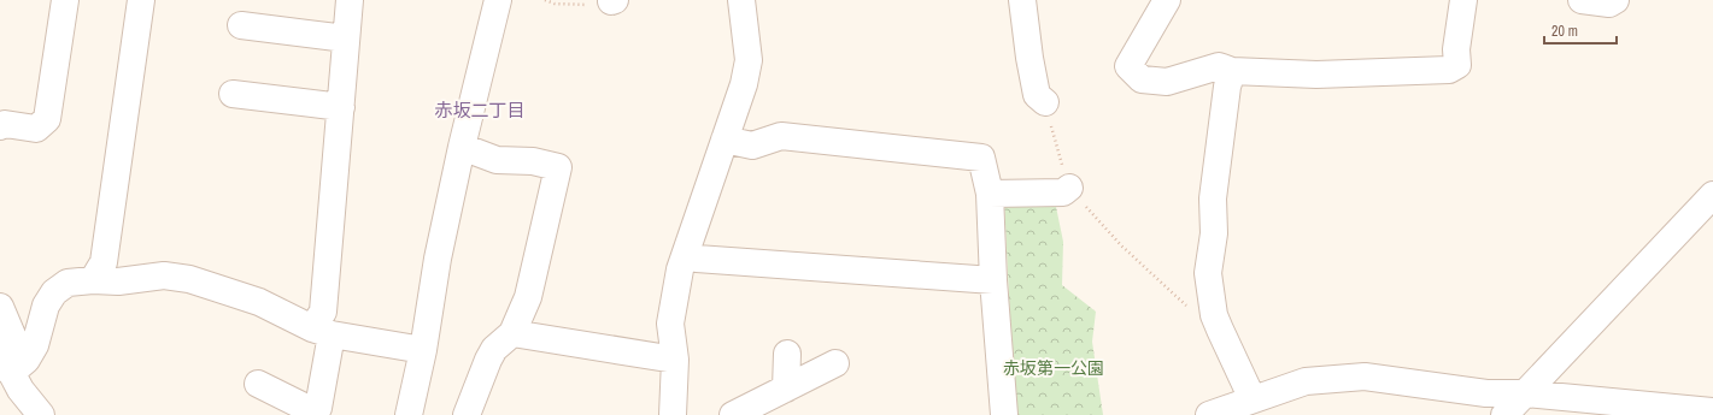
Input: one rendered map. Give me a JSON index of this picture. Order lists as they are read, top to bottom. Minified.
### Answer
{"districts":["赤坂二丁目"],"parks":["赤坂第一公園"],"scale_bar":"20 m"}
